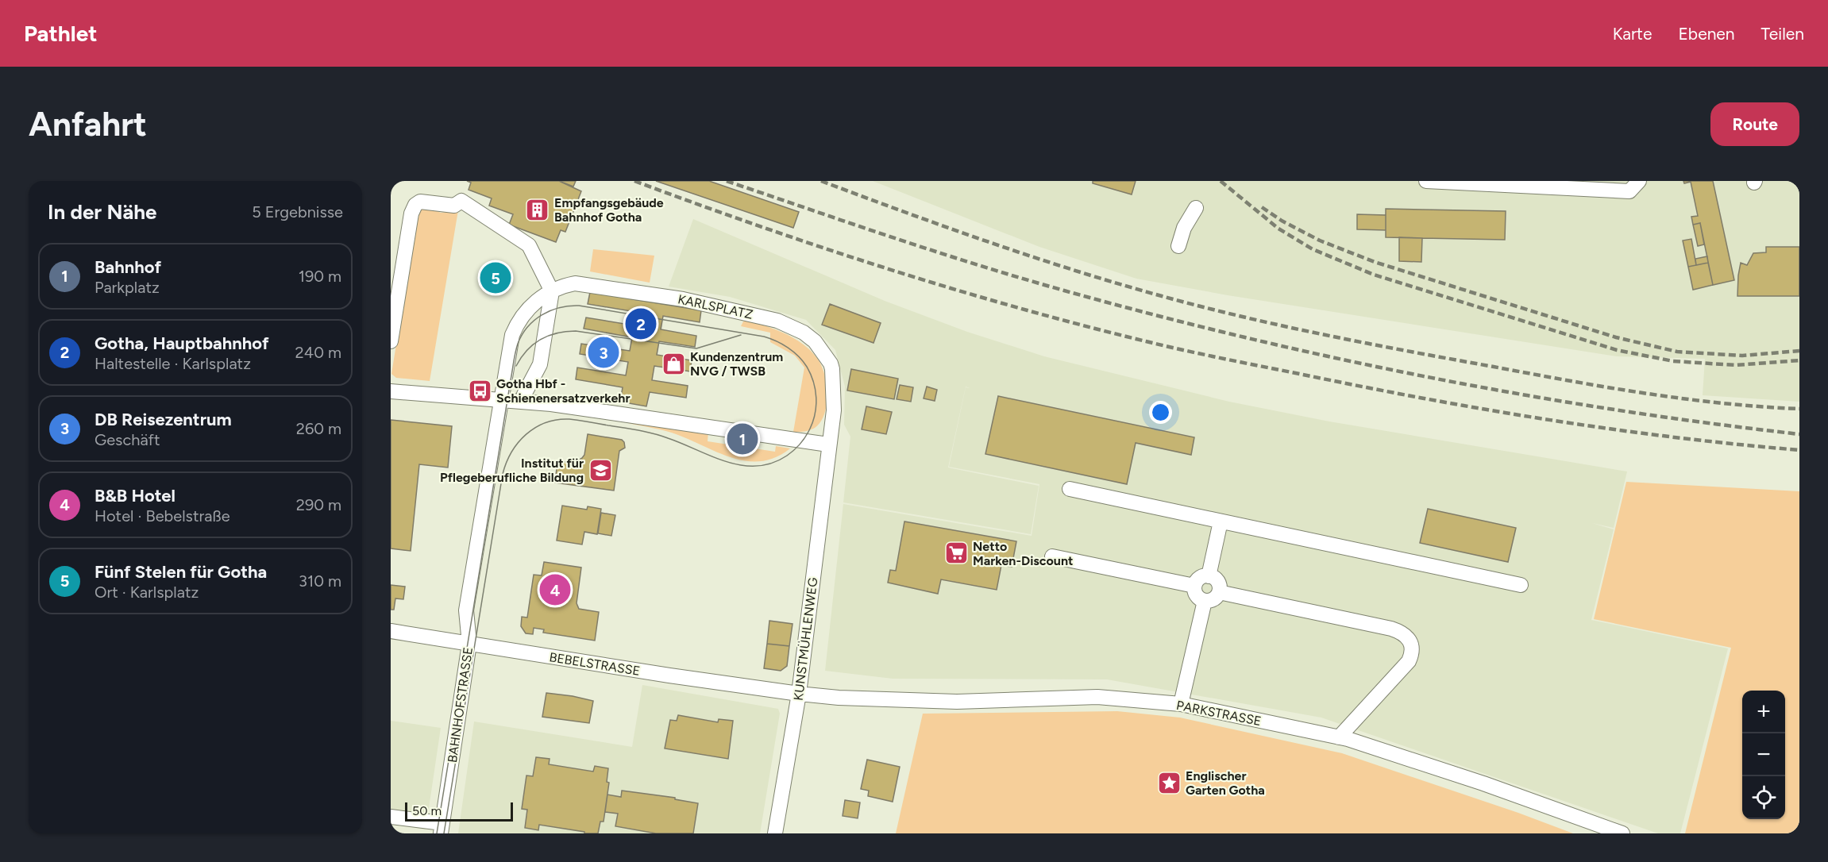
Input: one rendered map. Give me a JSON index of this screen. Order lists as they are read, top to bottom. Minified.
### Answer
{"streets":{"street":["KARLSPLATZ","KUNSTMÜHLENWEG","BEBELSTRASSE","BAHNHOFSTRASSE","PARKSTRASSE"]},"crossings":[["KARLSPLATZ","KUNSTMÜHLENWEG"],["KARLSPLATZ","BAHNHOFSTRASSE"],["KUNSTMÜHLENWEG","BEBELSTRASSE"],["KUNSTMÜHLENWEG","PARKSTRASSE"],["BEBELSTRASSE","BAHNHOFSTRASSE"],["BEBELSTRASSE","PARKSTRASSE"]],"places":{"building":["Empfangsgebäude Bahnhof Gotha"],"shop":["Kundenzentrum NVG / TWSB"],"bus stop":["Gotha Hbf - Schienenersatzverkehr"],"school or university":["Institut für Pflegeberufliche Bildung"],"supermarket":["Netto Marken-Discount"],"place":["Englischer Garten Gotha"]},"scale_bar":"50 m","page":{"header":"Pathlet","nav":["Karte","Ebenen","Teilen"],"buttons":"Route","title":"Anfahrt","heading":["In der Nähe","5 Ergebnisse"],"list":[{"mark":"1","name":"Bahnhof","note":"Parkplatz","value":"190 m"},{"mark":"2","name":"Gotha, Hauptbahnhof","note":"Haltestelle · Karlsplatz","value":"240 m"},{"mark":"3","name":"DB Reisezentrum","note":"Geschäft","value":"260 m"},{"mark":"4","name":"B&B Hotel","note":"Hotel · Bebelstraße","value":"290 m"},{"mark":"5","name":"Fünf Stelen für Gotha","note":"Ort · Karlsplatz","value":"310 m"}],"pins":["5","2","3","1","4"],"map_buttons":["+","−"],"scale":"50 m"}}
